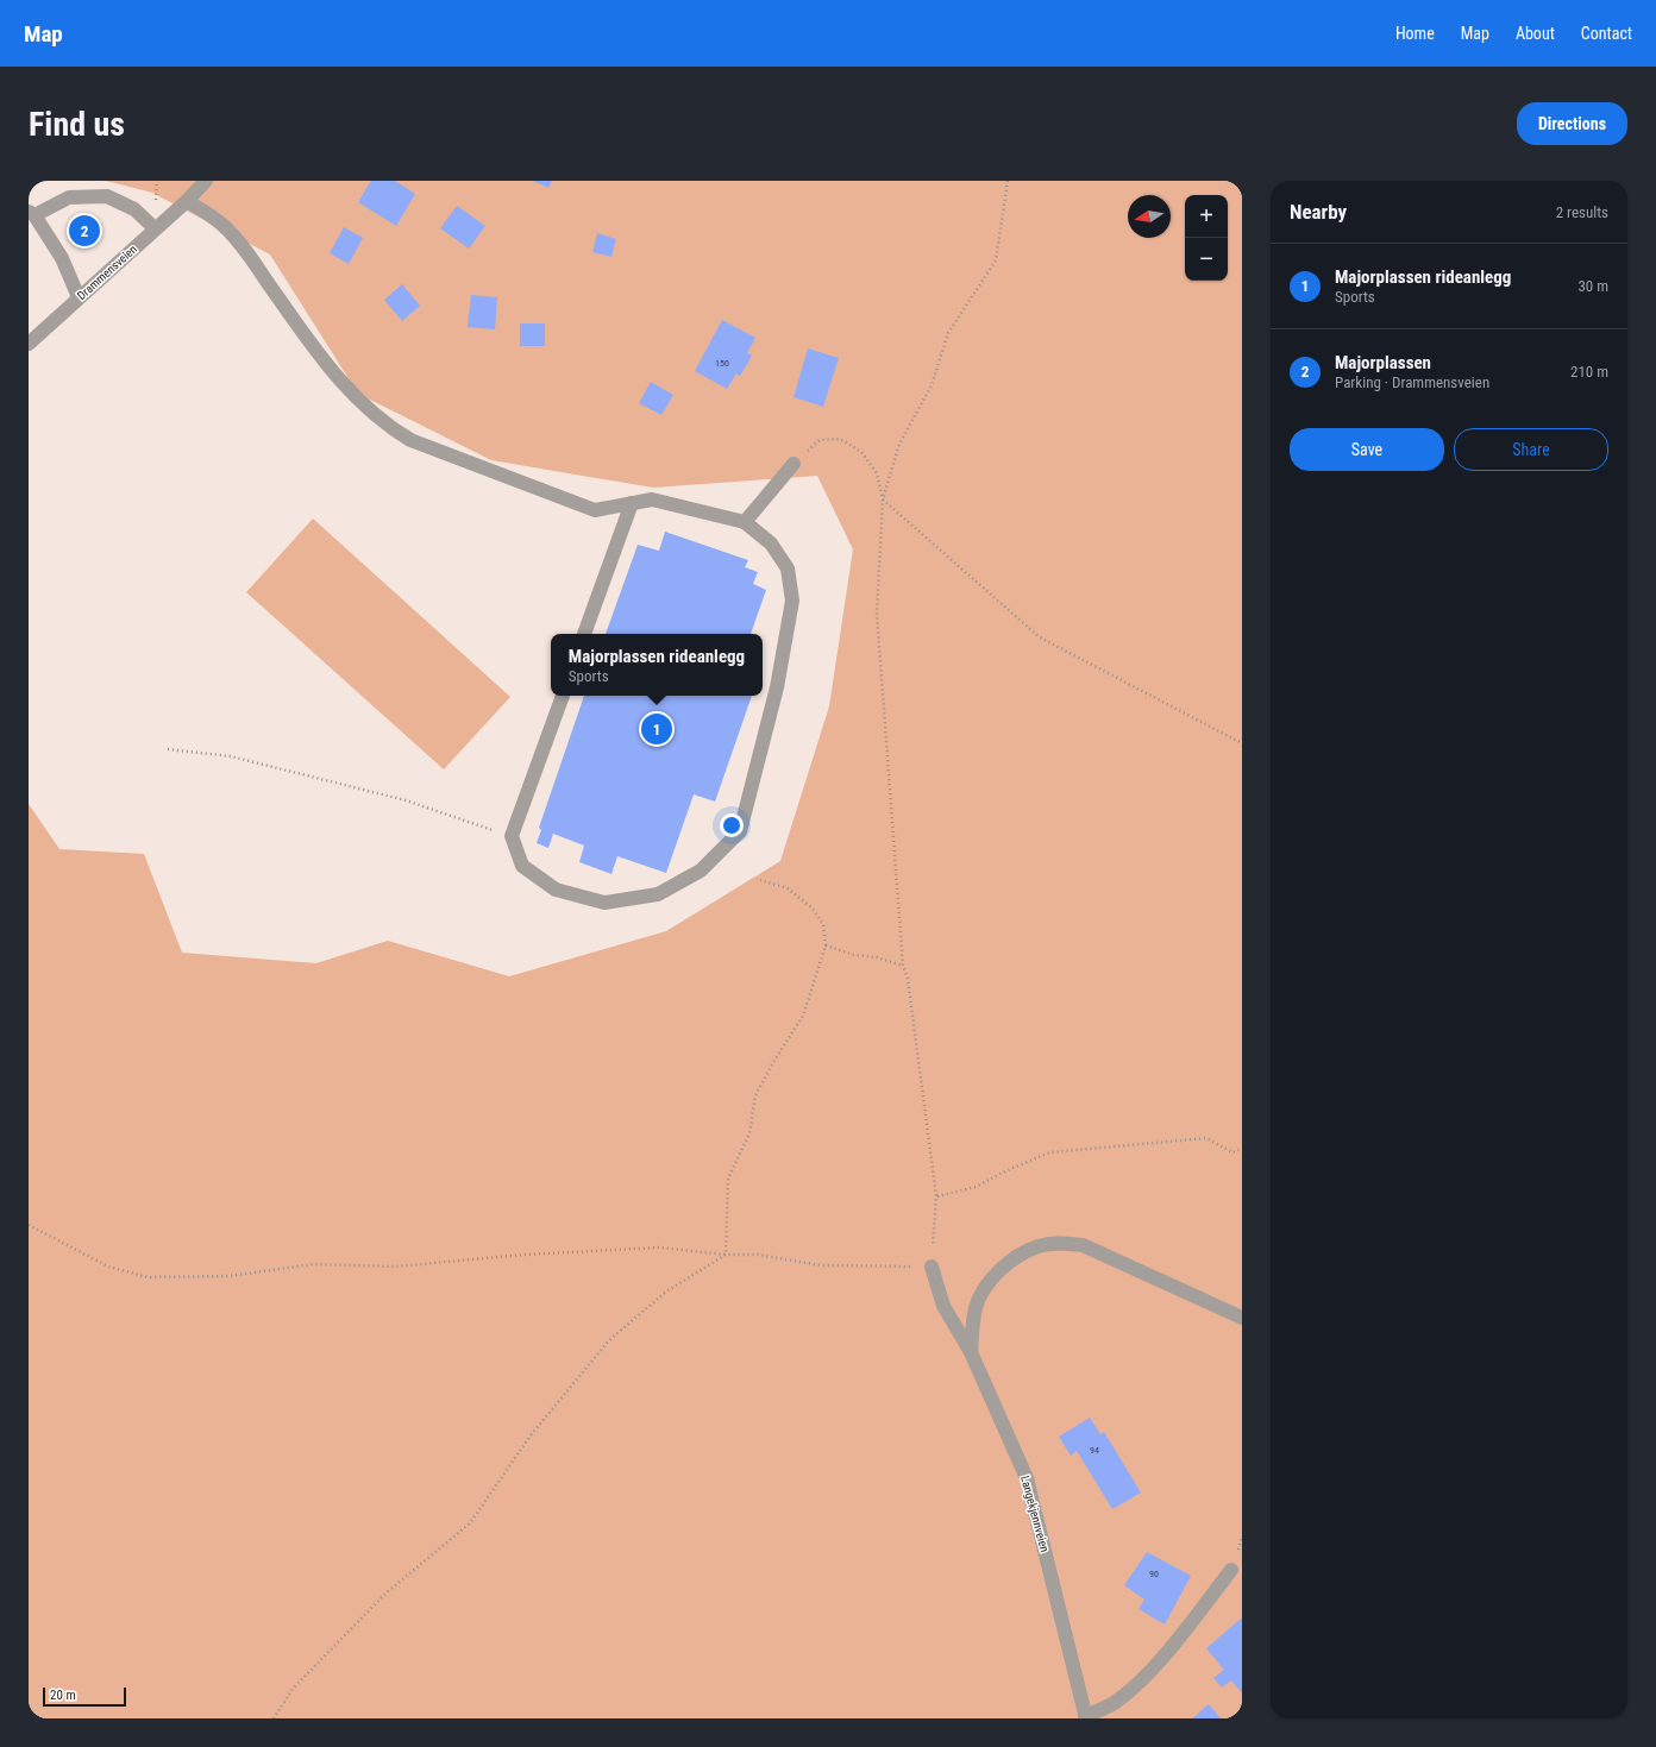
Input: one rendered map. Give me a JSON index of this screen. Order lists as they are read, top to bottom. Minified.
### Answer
{"streets":{"street":["Drammensveien","Langekjennveien"]},"house_numbers":["150","94","90"],"scale_bar":"20 m","north":"left","page":{"header":"Map","nav":["Home","Map","About","Contact"],"buttons":["Directions",["Save","Share"]],"title":"Find us","heading":["Nearby","2 results"],"map_buttons":["+","−"],"pins":["2","1"],"list":[{"mark":"1","name":"Majorplassen rideanlegg","note":"Sports","value":"30 m"},{"mark":"2","name":"Majorplassen","note":"Parking · Drammensveien","value":"210 m"}],"popup":["Majorplassen rideanlegg","Sports"],"scale":"20 m"}}
